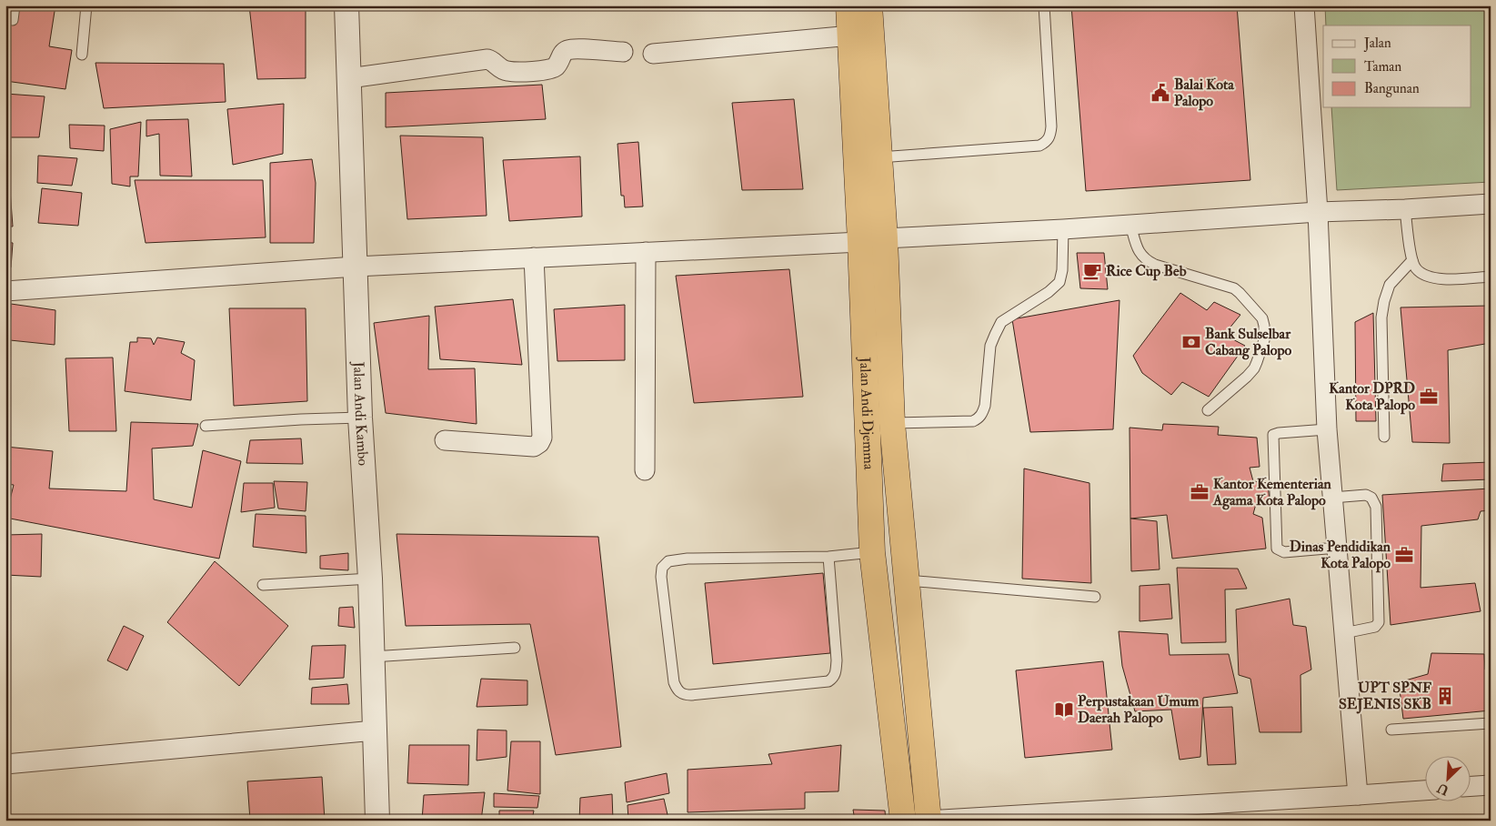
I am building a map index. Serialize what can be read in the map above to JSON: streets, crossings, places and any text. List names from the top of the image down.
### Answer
{
  "streets": {
    "highway": ["Jalan Andi Djemma"],
    "street": ["Jalan Andi Kambo"]
  },
  "places": {
    "public building": ["Balai Kota Palopo"],
    "cafe": ["Rice Cup Beb"],
    "bank": ["Bank Sulselbar Cabang Palopo"],
    "office": ["Kantor DPRD Kota Palopo", "Kantor Kementerian Agama Kota Palopo", "Dinas Pendidikan Kota Palopo"],
    "building": ["UPT SPNF SEJENIS SKB"],
    "library": ["Perpustakaan Umum Daerah Palopo"]
  },
  "legend": ["Jalan", "Taman", "Bangunan"],
  "north": "bottom left"
}
